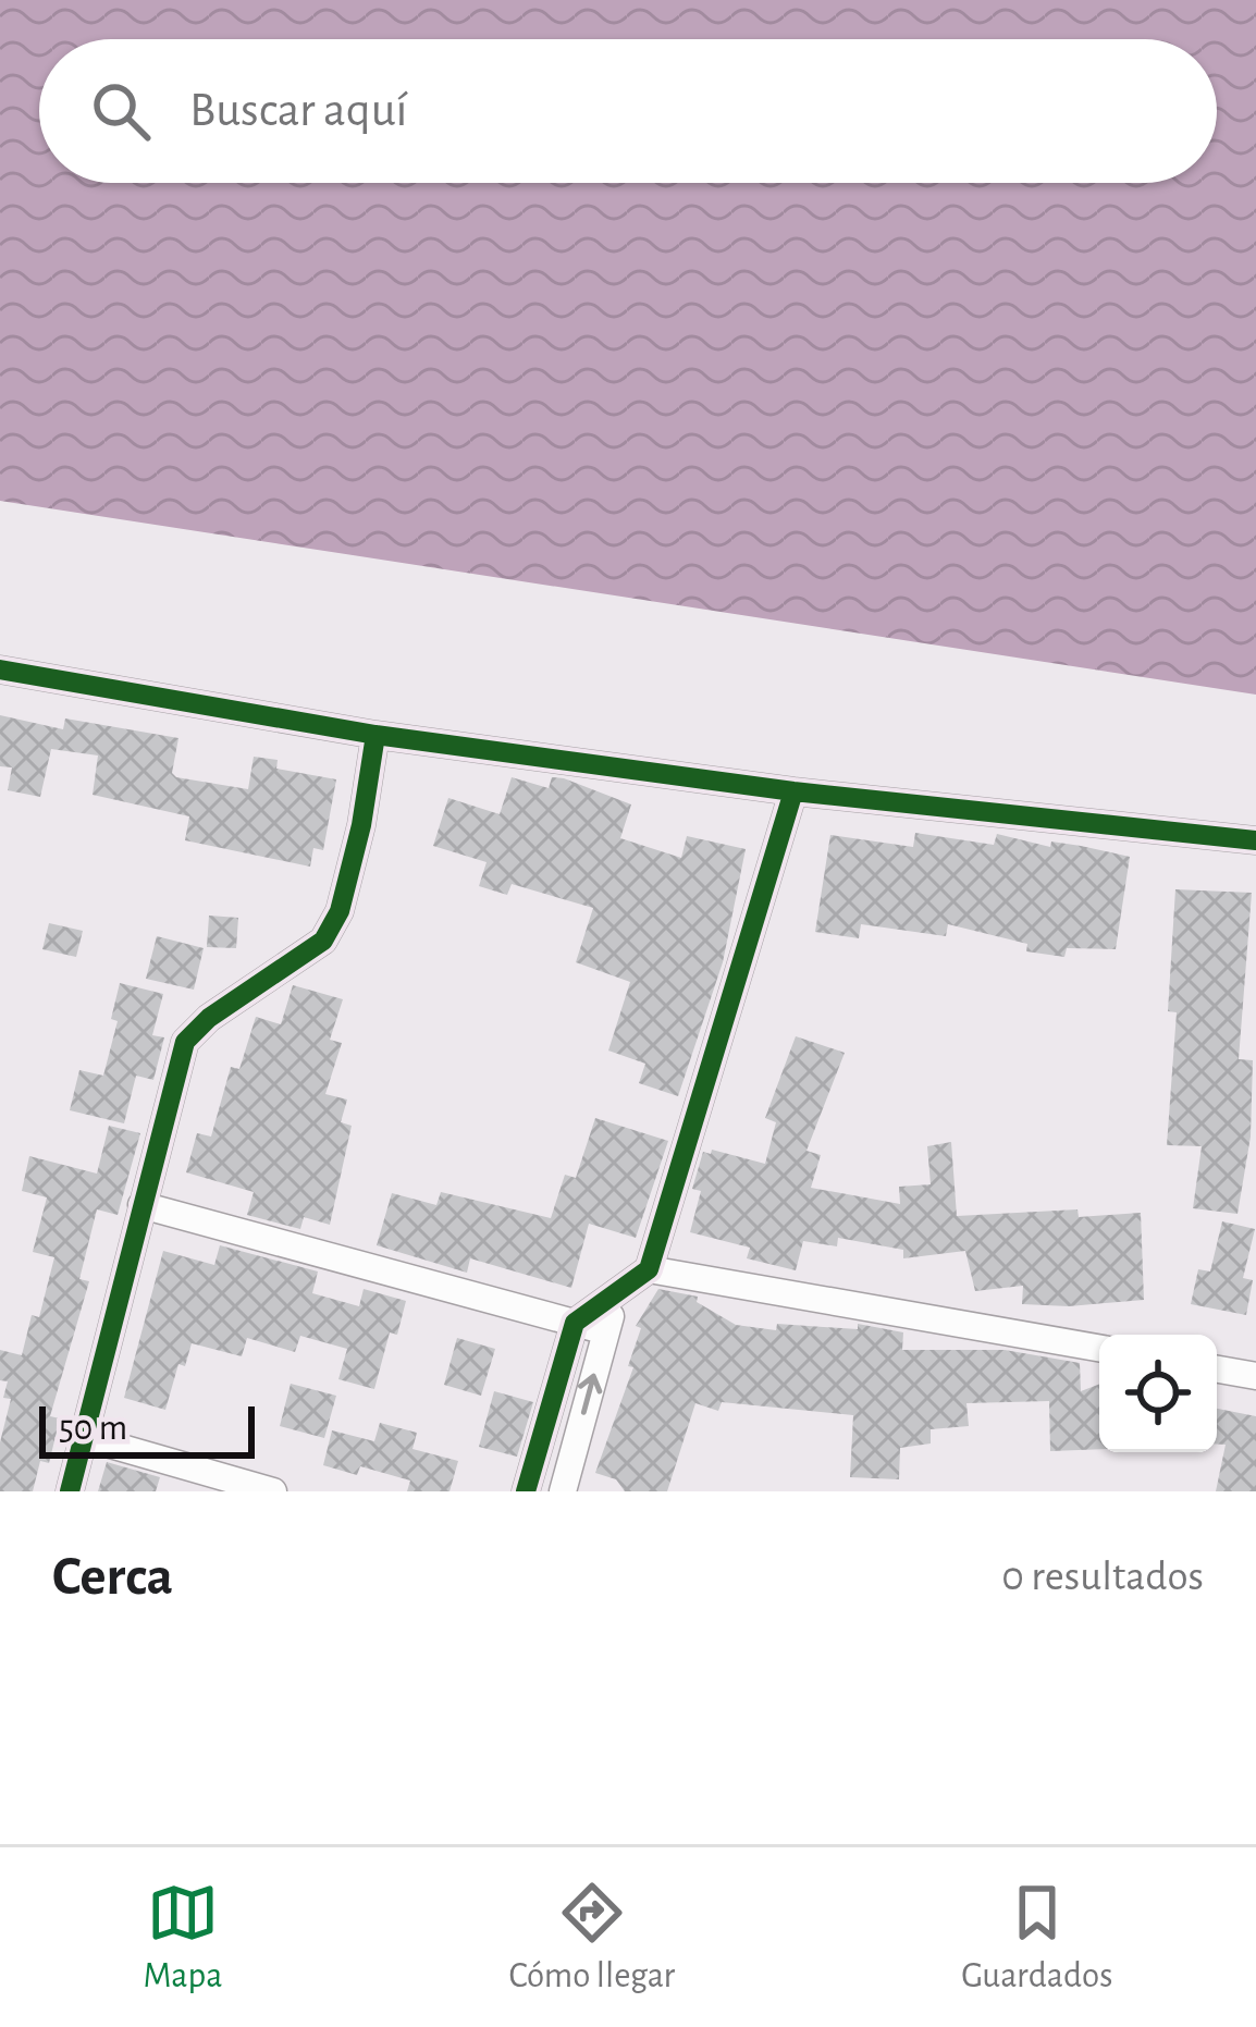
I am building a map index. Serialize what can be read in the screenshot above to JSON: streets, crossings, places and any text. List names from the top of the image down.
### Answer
{
  "scale_bar": "50 m",
  "page": {
    "search": "Buscar aquí",
    "scale": "50 m",
    "heading": ["Cerca", "0 resultados"],
    "nav": ["Mapa", "Cómo llegar", "Guardados"]
  }
}
